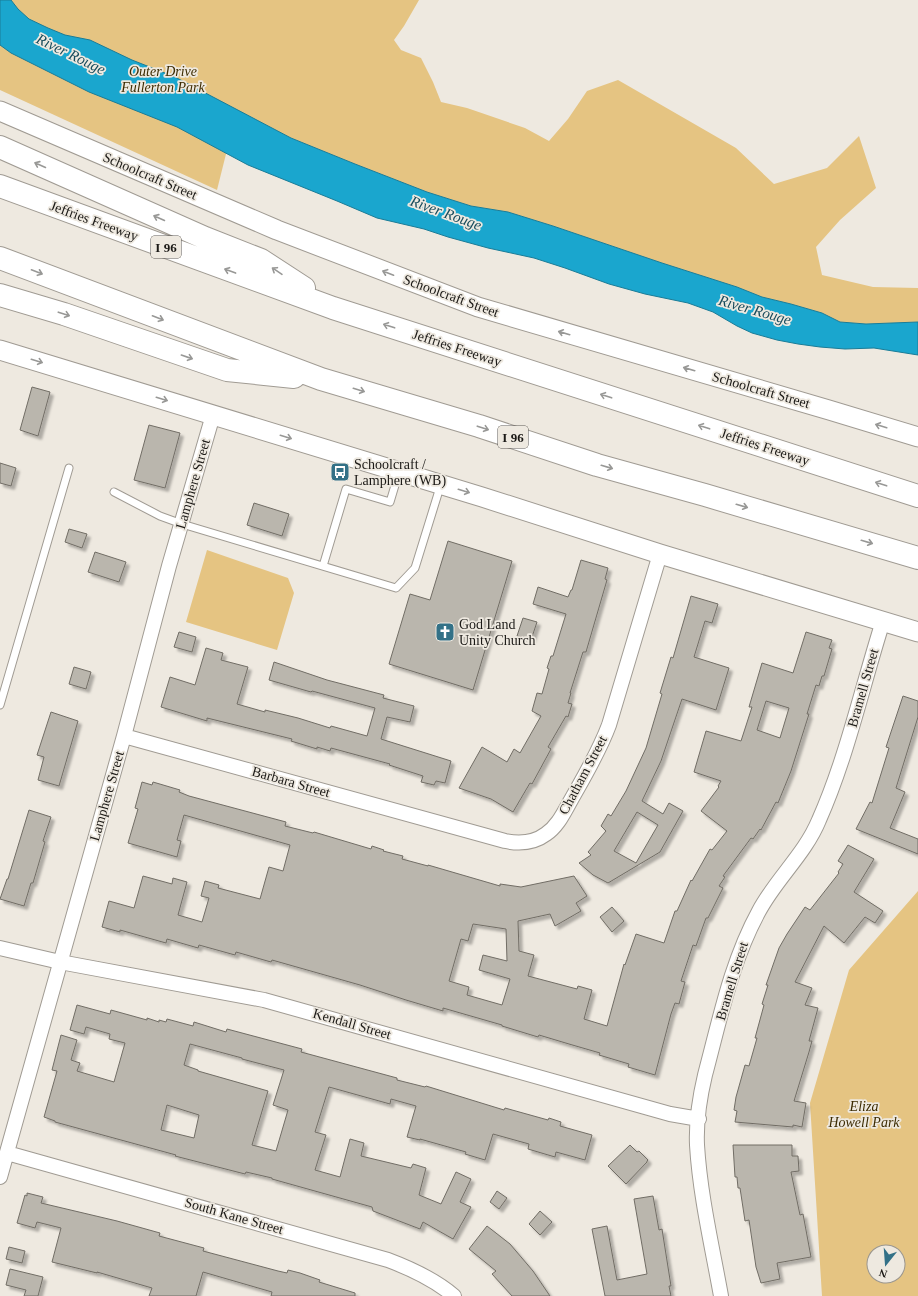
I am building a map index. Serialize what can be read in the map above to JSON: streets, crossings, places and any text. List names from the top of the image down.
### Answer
{
  "streets": {
    "highway": ["Jeffries Freeway", "I 96"],
    "main road": ["Schoolcraft Street"],
    "street": [
      "Lamphere Street",
      "Bramell Street",
      "Chatham Street",
      "Barbara Street",
      "Kendall Street",
      "South Kane Street"
    ]
  },
  "crossings": [
    ["Lamphere Street", "Barbara Street"],
    ["Lamphere Street", "Kendall Street"],
    ["Lamphere Street", "South Kane Street"],
    ["Bramell Street", "Kendall Street"],
    ["Chatham Street", "Barbara Street"]
  ],
  "one_way": ["Schoolcraft Street"],
  "water": ["River Rouge"],
  "parks": ["Outer Drive Fullerton Park", "Eliza Howell Park"],
  "places": {
    "bus stop": ["Schoolcraft / Lamphere (WB)"],
    "church": ["God Land Unity Church"]
  },
  "north": "bottom"
}
